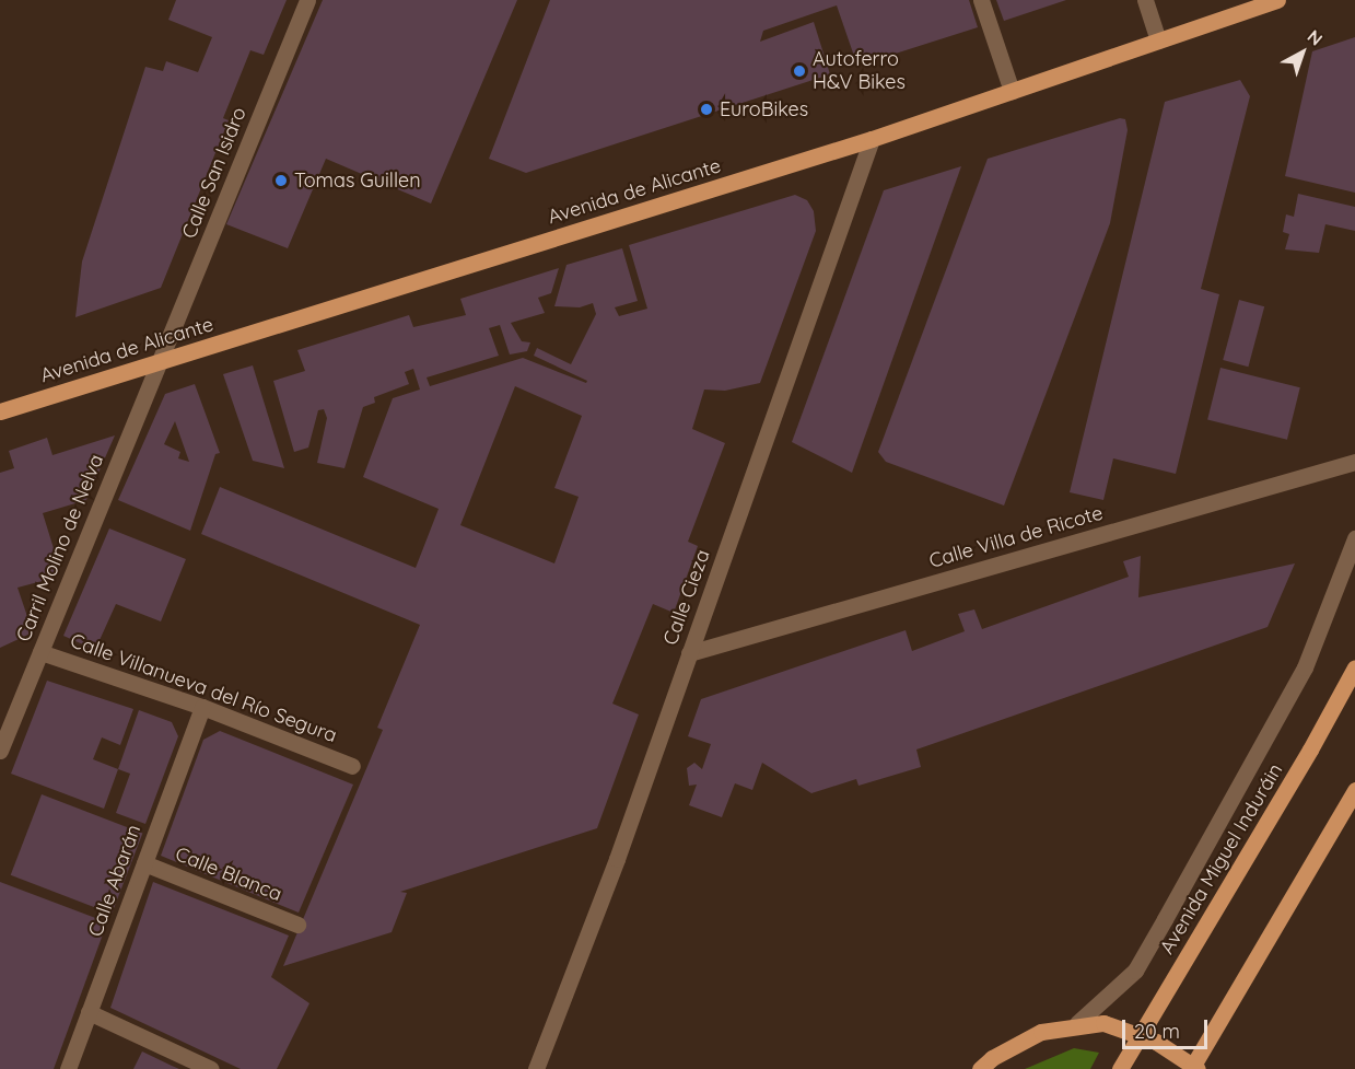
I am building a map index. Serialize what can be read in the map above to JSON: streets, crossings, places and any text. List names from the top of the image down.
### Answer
{
  "streets": {
    "main road": ["Avenida de Alicante", "Avenida Miguel Induráin"],
    "street": [
      "Calle San Isidro",
      "Calle Villa de Ricote",
      "Carril Molino de Nelva",
      "Calle Cieza",
      "Calle Villanueva del Río Segura",
      "Calle Blanca",
      "Calle Abarán"
    ]
  },
  "crossings": [
    ["Calle San Isidro", "Avenida de Alicante"],
    ["Calle San Isidro", "Carril Molino de Nelva"],
    ["Avenida de Alicante", "Carril Molino de Nelva"],
    ["Avenida de Alicante", "Calle Cieza"],
    ["Calle Villa de Ricote", "Calle Cieza"],
    ["Carril Molino de Nelva", "Calle Villanueva del Río Segura"],
    ["Calle Villanueva del Río Segura", "Calle Abarán"],
    ["Calle Blanca", "Calle Abarán"]
  ],
  "places": ["Autoferro H&V Bikes", "EuroBikes", "Tomas Guillen"],
  "scale_bar": "20 m",
  "north": "top right"
}
